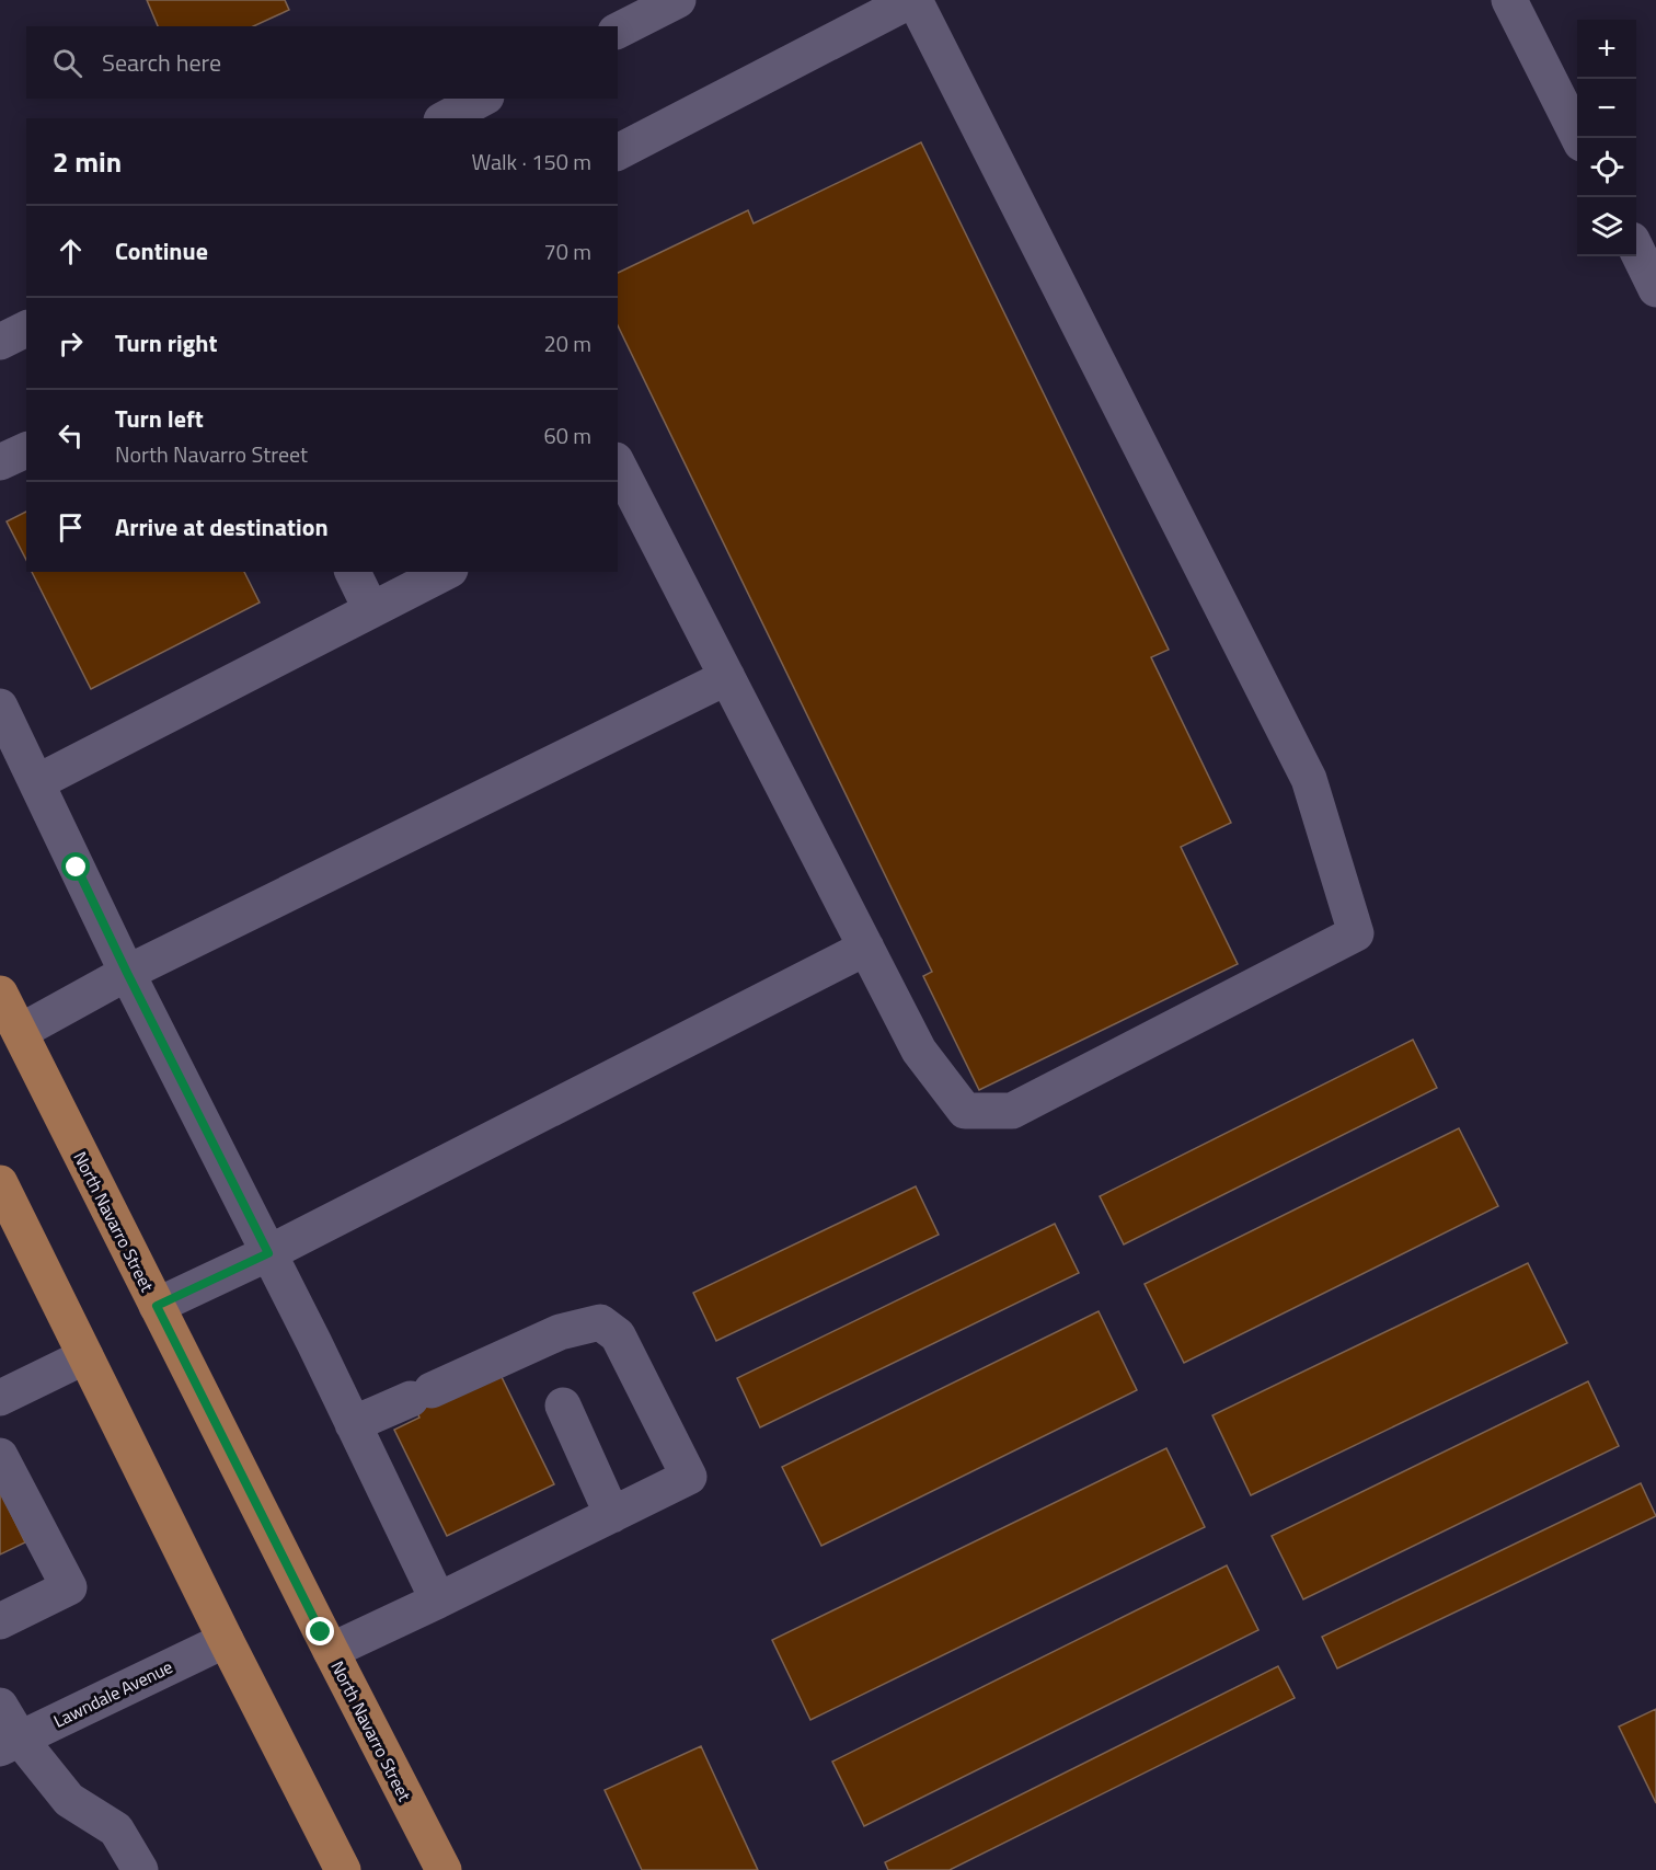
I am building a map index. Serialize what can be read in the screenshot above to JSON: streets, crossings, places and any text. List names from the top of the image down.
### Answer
{
  "streets": {
    "main road": ["North Navarro Street"],
    "street": ["Lawndale Avenue"]
  },
  "page": {
    "map_buttons": ["+", "−"],
    "search": "Search here",
    "heading": ["2 min", "Walk · 150 m"],
    "list": [
      ["Continue", "70 m"],
      ["Turn right", "20 m"],
      ["Turn left", "North Navarro Street", "60 m"],
      "Arrive at destination"
    ]
  }
}
